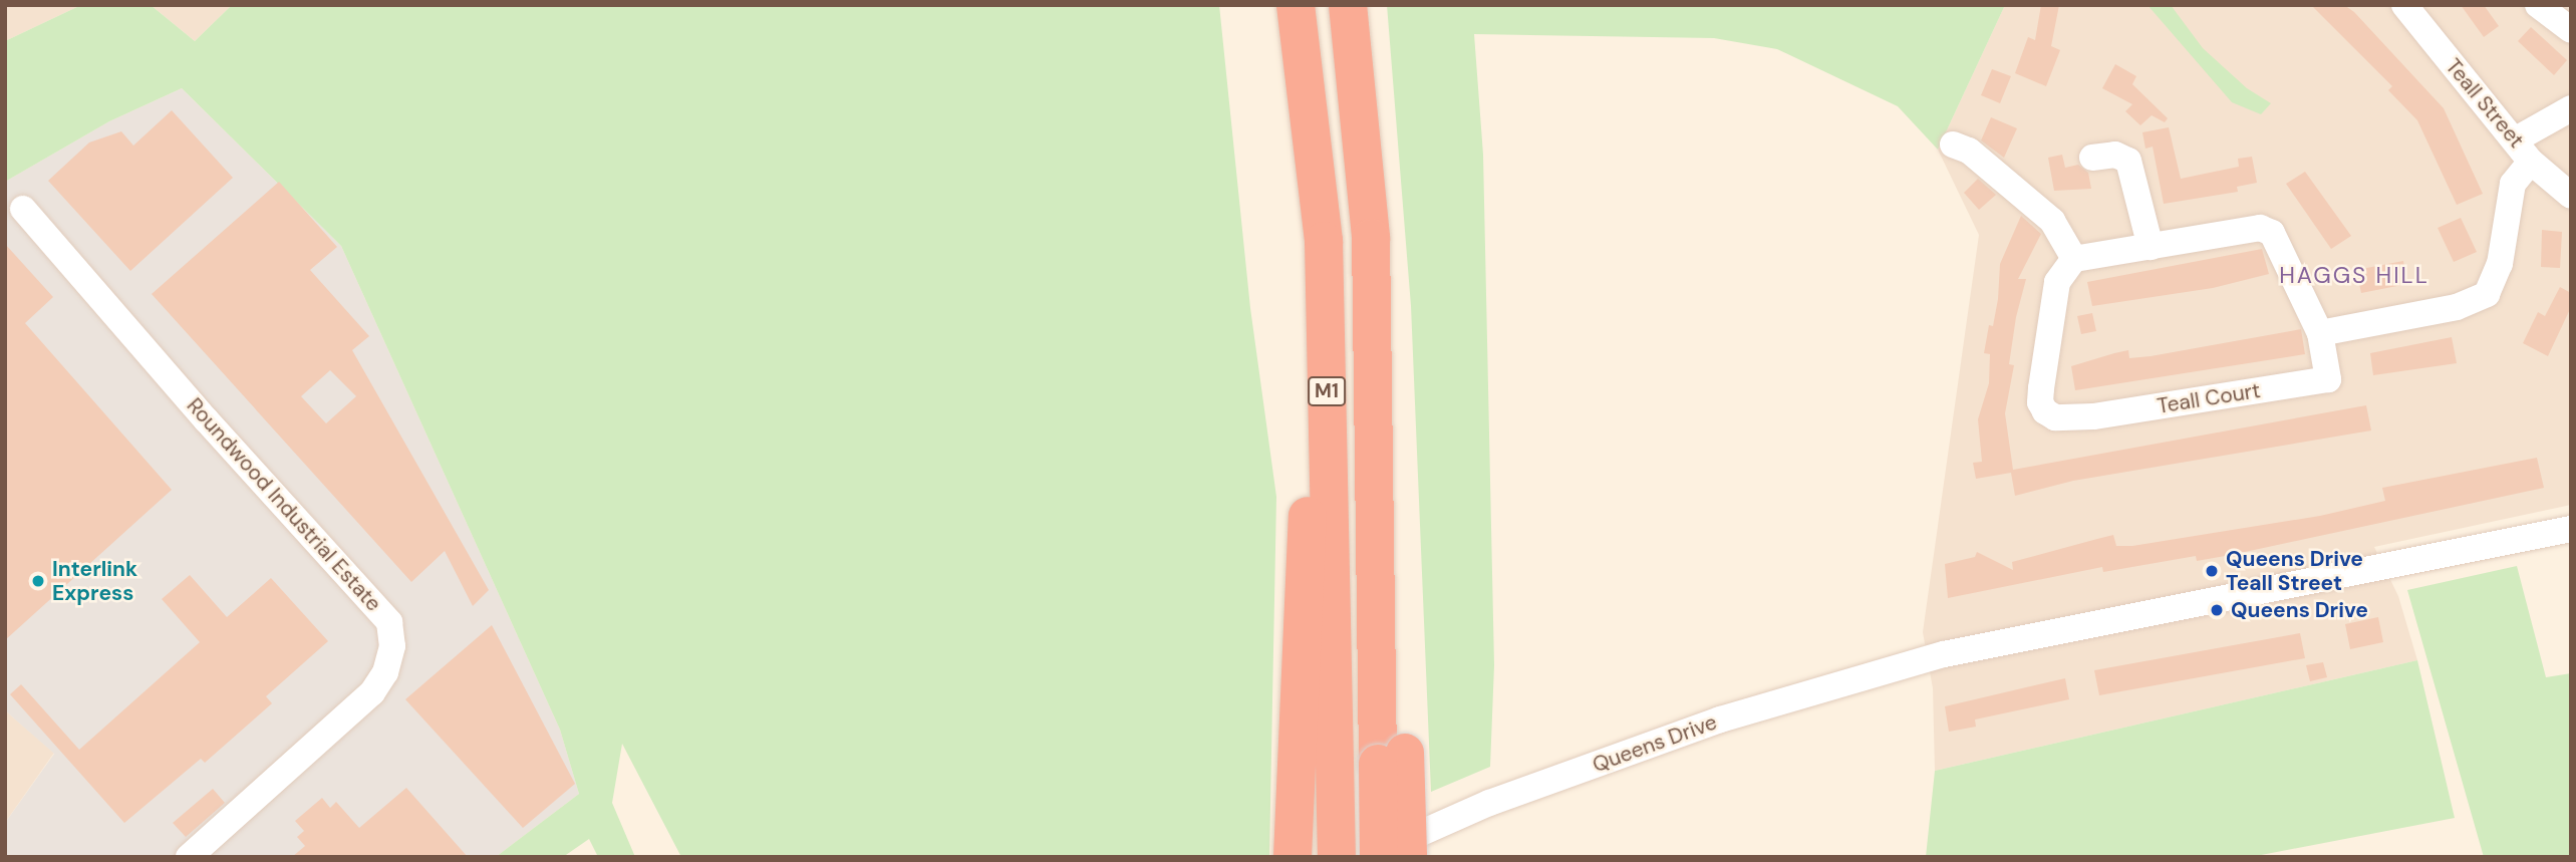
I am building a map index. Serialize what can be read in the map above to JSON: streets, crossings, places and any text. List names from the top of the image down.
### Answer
{
  "streets": {
    "highway": ["M1"],
    "street": [
      "Teall Street",
      "Teall Court",
      "Roundwood Industrial Estate",
      "Queens Drive"
    ]
  },
  "districts": ["HAGGS HILL"],
  "places": ["Queens Drive Teall Street", "Interlink Express", "Queens Drive"]
}
